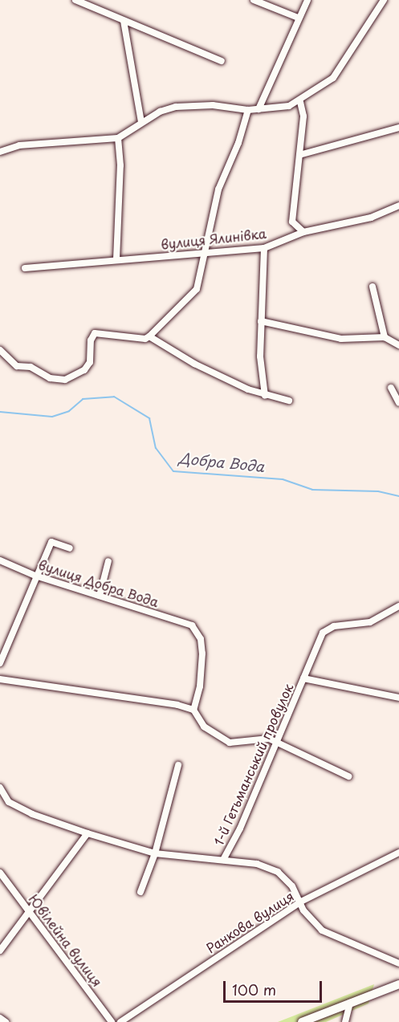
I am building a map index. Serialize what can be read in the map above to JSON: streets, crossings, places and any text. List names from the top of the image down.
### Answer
{
  "streets": {
    "street": [
      "вулиця Ялинівка",
      "вулиця Добра Вода",
      "1-й Гетьманський провулок",
      "Ранкова вулиця",
      "Ювілейна вулиця"
    ]
  },
  "water": ["Добра Вода"],
  "scale_bar": "100 m"
}
